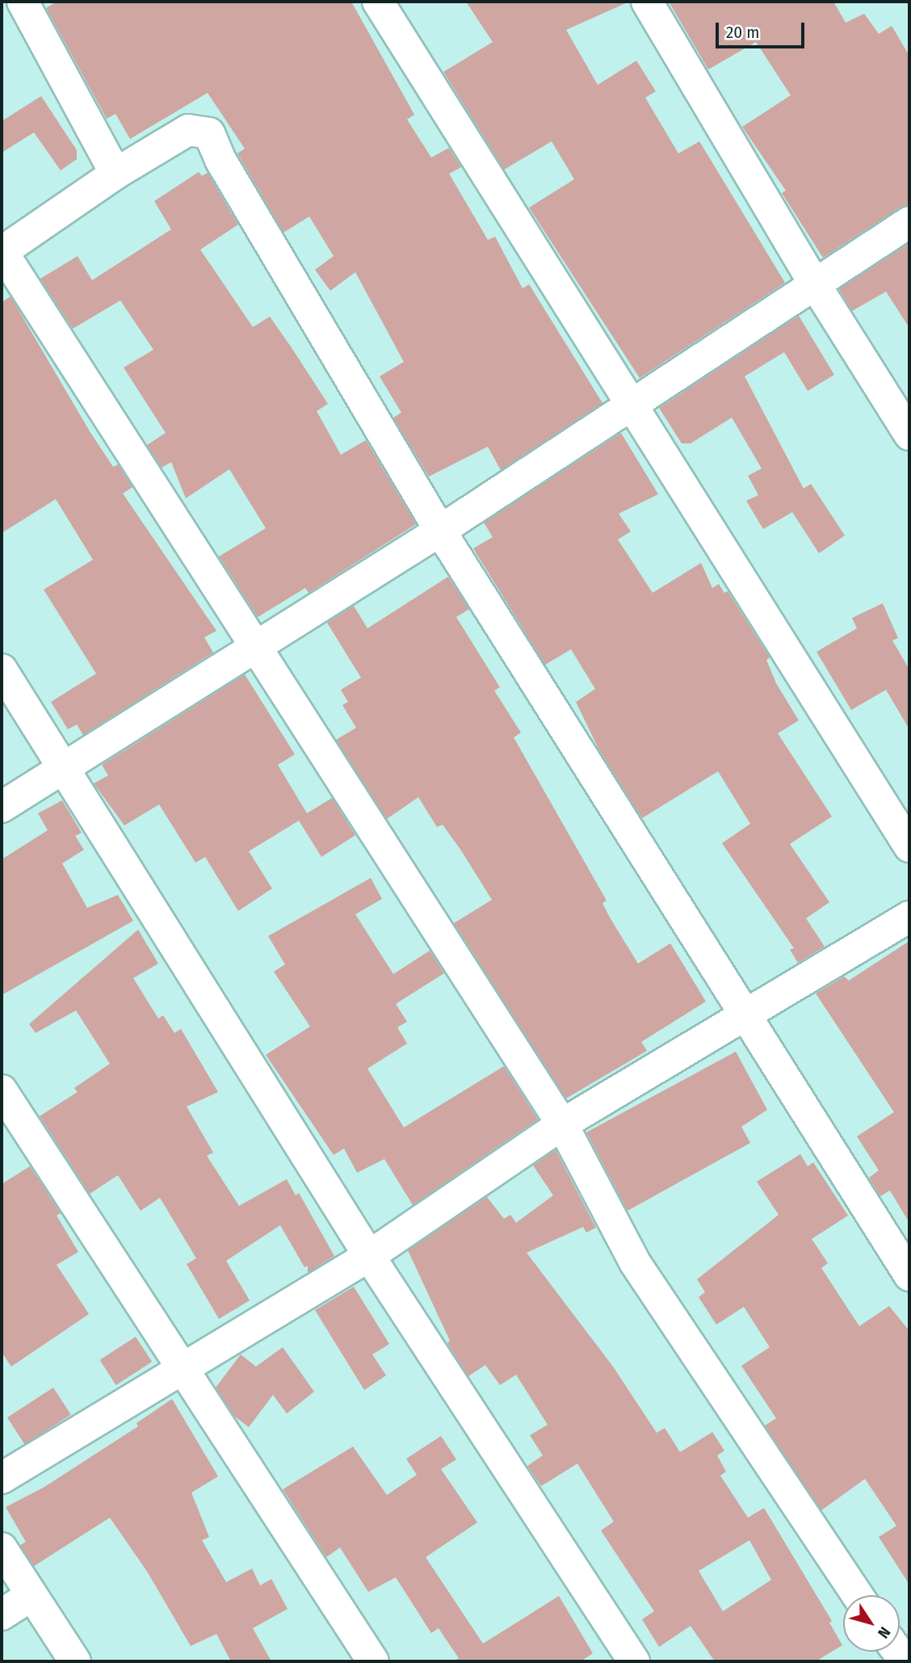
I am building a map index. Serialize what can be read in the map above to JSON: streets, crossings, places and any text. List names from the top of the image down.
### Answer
{
  "scale_bar": "20 m",
  "north": "bottom right"
}
